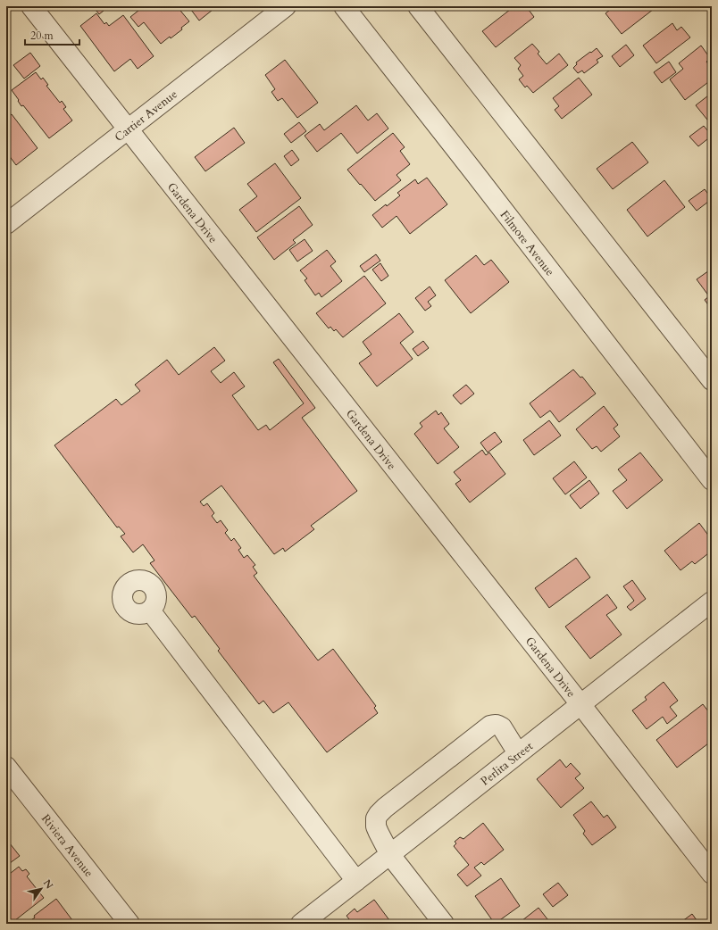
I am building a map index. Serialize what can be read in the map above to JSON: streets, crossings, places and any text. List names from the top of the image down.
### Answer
{
  "streets": {
    "street": [
      "Cartier Avenue",
      "Gardena Drive",
      "Filmore Avenue",
      "Perlita Street",
      "Riviera Avenue"
    ]
  },
  "crossings": [
    ["Cartier Avenue", "Gardena Drive"],
    ["Gardena Drive", "Perlita Street"]
  ],
  "scale_bar": "20 m",
  "north": "top right"
}
